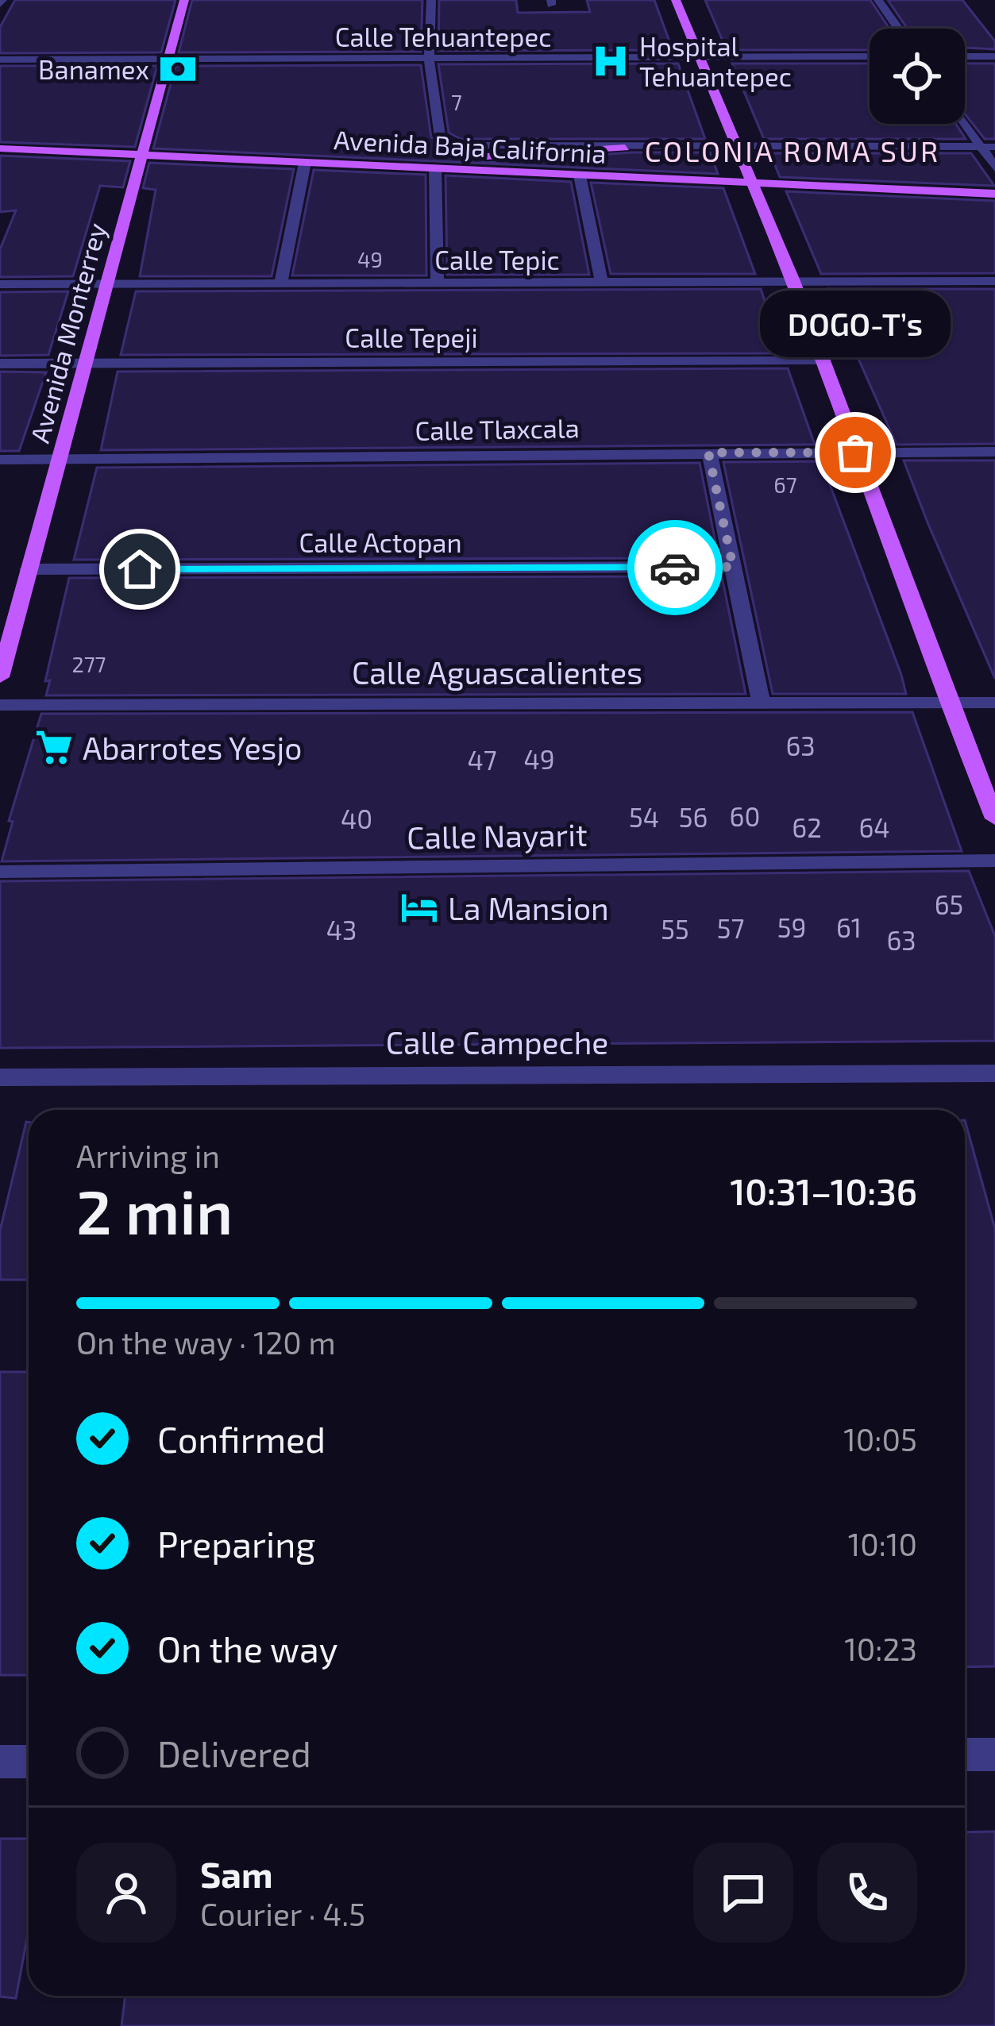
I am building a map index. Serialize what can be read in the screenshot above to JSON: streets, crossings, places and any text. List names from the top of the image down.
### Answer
{
  "streets": {
    "main road": ["Avenida Baja California", "Avenida Monterrey"],
    "street": [
      "Calle Tehuantepec",
      "Calle Tepic",
      "Calle Tepeji",
      "Calle Tlaxcala",
      "Calle Actopan",
      "Calle Aguascalientes",
      "Calle Nayarit",
      "Calle Campeche"
    ]
  },
  "crossings": [
    ["Calle Tehuantepec", "Avenida Monterrey"],
    ["Avenida Baja California", "Avenida Monterrey"],
    ["Calle Tepic", "Avenida Monterrey"],
    ["Avenida Monterrey", "Calle Tepeji"],
    ["Avenida Monterrey", "Calle Tlaxcala"],
    ["Avenida Monterrey", "Calle Actopan"]
  ],
  "districts": ["COLONIA ROMA SUR"],
  "places": {
    "hospital": ["Hospital Tehuantepec"],
    "bank": ["Banamex"],
    "other": ["DOGO-T’s"],
    "supermarket": ["Abarrotes Yesjo"],
    "hotel": ["La Mansion"]
  },
  "house_numbers": [
    "7",
    "49",
    "67",
    "277",
    "63",
    "49",
    "47",
    "60",
    "54",
    "56",
    "40",
    "62",
    "64",
    "65",
    "59",
    "61",
    "57",
    "55",
    "43",
    "63"
  ],
  "page": {
    "bubble": "DOGO-T’s",
    "heading": ["2 min", "Arriving in", "10:31–10:36"],
    "panel": ["Sam", "Courier · 4.5"],
    "bar": "On the way · 120 m",
    "list": [
      ["Confirmed", "10:05"],
      ["Preparing", "10:10"],
      ["On the way", "10:23"],
      "Delivered"
    ]
  }
}
